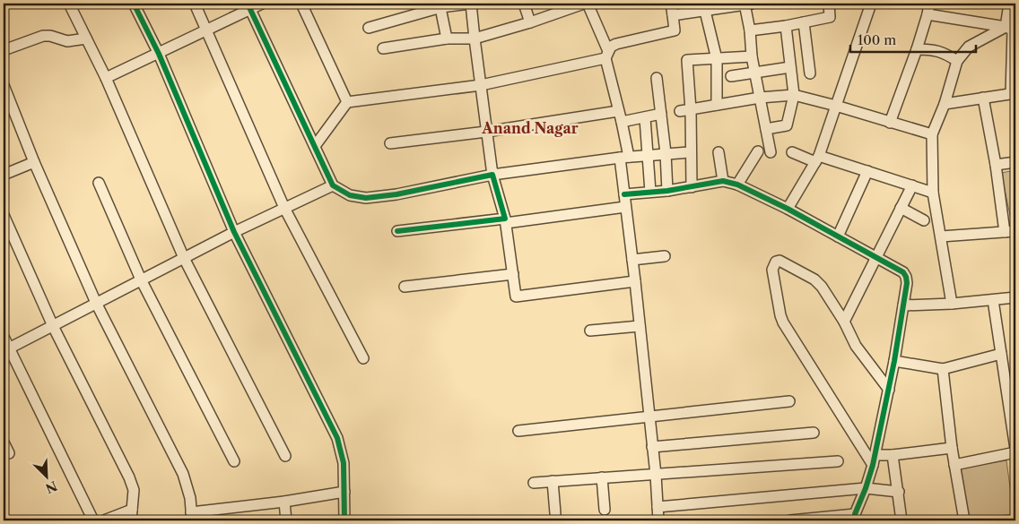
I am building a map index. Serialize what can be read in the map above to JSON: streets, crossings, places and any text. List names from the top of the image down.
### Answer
{
  "districts": ["Anand Nagar"],
  "scale_bar": "100 m",
  "north": "bottom right"
}
